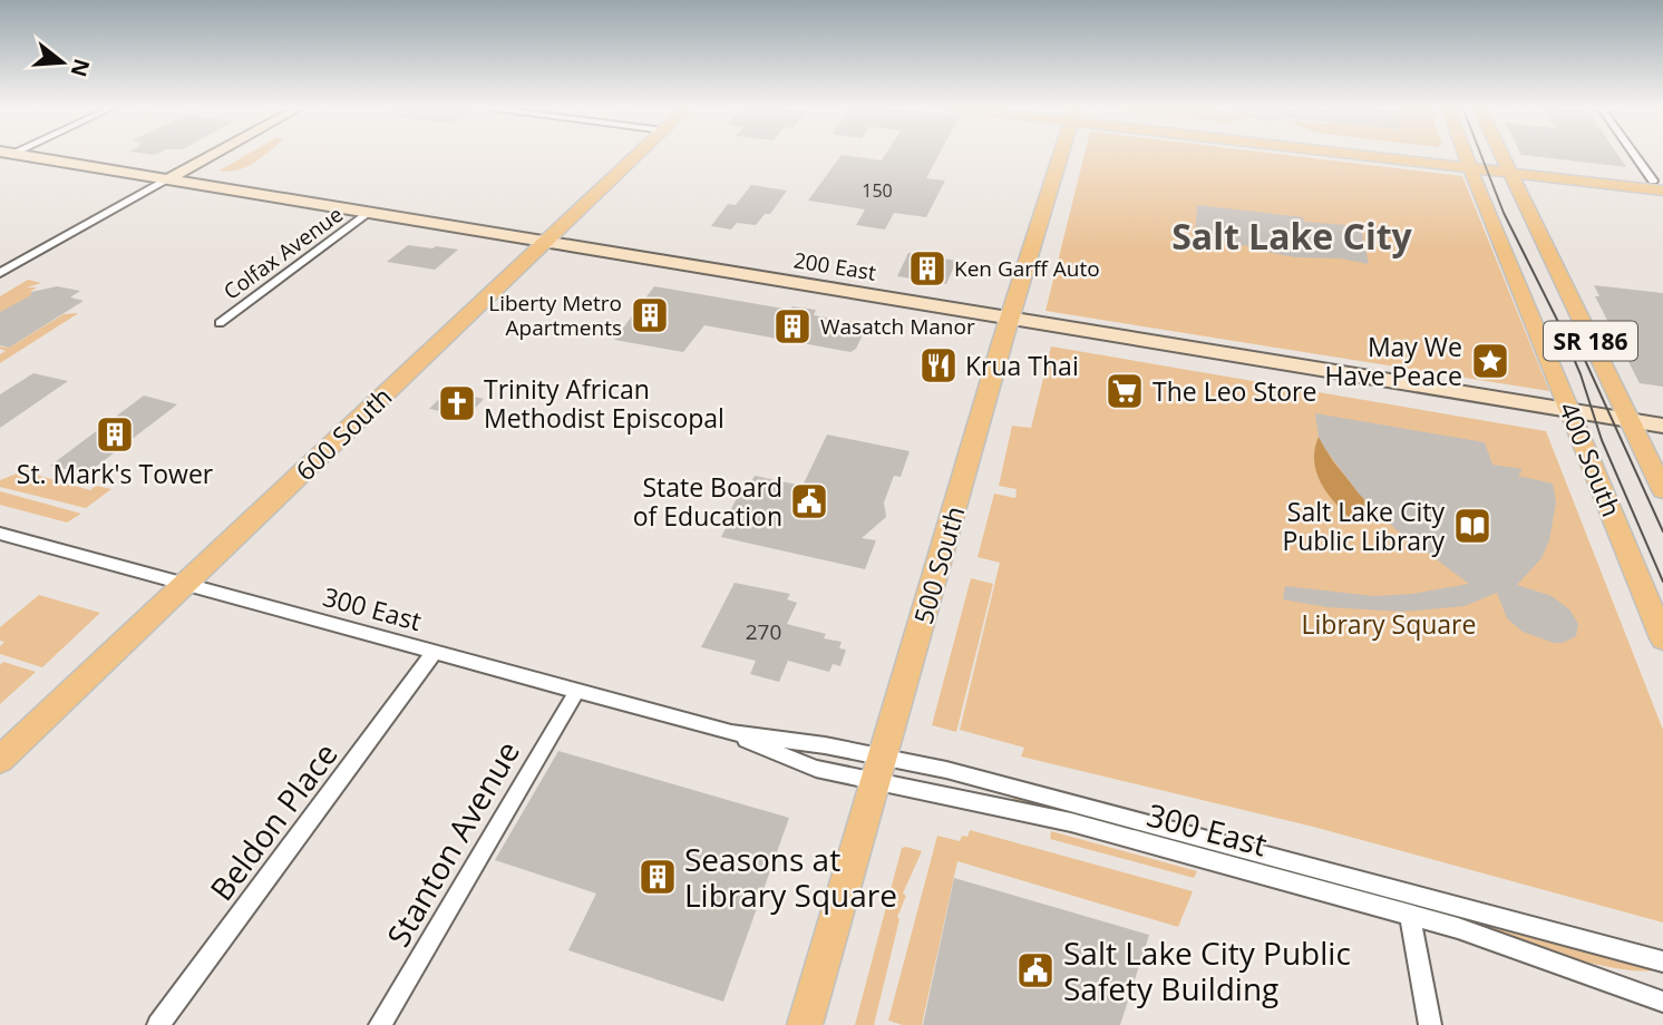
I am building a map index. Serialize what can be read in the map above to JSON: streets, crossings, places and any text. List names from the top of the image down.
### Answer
{
  "streets": {
    "main road": [
      "SR 186",
      "600 South",
      "400 South",
      "500 South"
    ],
    "street": [
      "Colfax Avenue",
      "200 East",
      "300 East",
      "Beldon Place",
      "Stanton Avenue"
    ]
  },
  "crossings": [
    ["Colfax Avenue", "200 East"],
    ["200 East", "600 South"],
    ["200 East", "400 South"],
    ["200 East", "500 South"],
    ["600 South", "300 East"],
    ["500 South", "300 East"],
    ["300 East", "Beldon Place"],
    ["300 East", "Stanton Avenue"]
  ],
  "districts": ["Salt Lake City"],
  "parks": ["Library Square"],
  "places": {
    "building": [
      "Ken Garff Auto",
      "Liberty Metro Apartments",
      "Wasatch Manor",
      "St. Mark's Tower",
      "Seasons at Library Square"
    ],
    "place": ["May We Have Peace"],
    "restaurant": ["Krua Thai"],
    "supermarket": ["The Leo Store"],
    "church": ["Trinity African Methodist Episcopal"],
    "public building": ["State Board of Education", "Salt Lake City Public Safety Building"],
    "library": ["Salt Lake City Public Library"]
  },
  "house_numbers": ["150", "270"],
  "north": "right"
}
